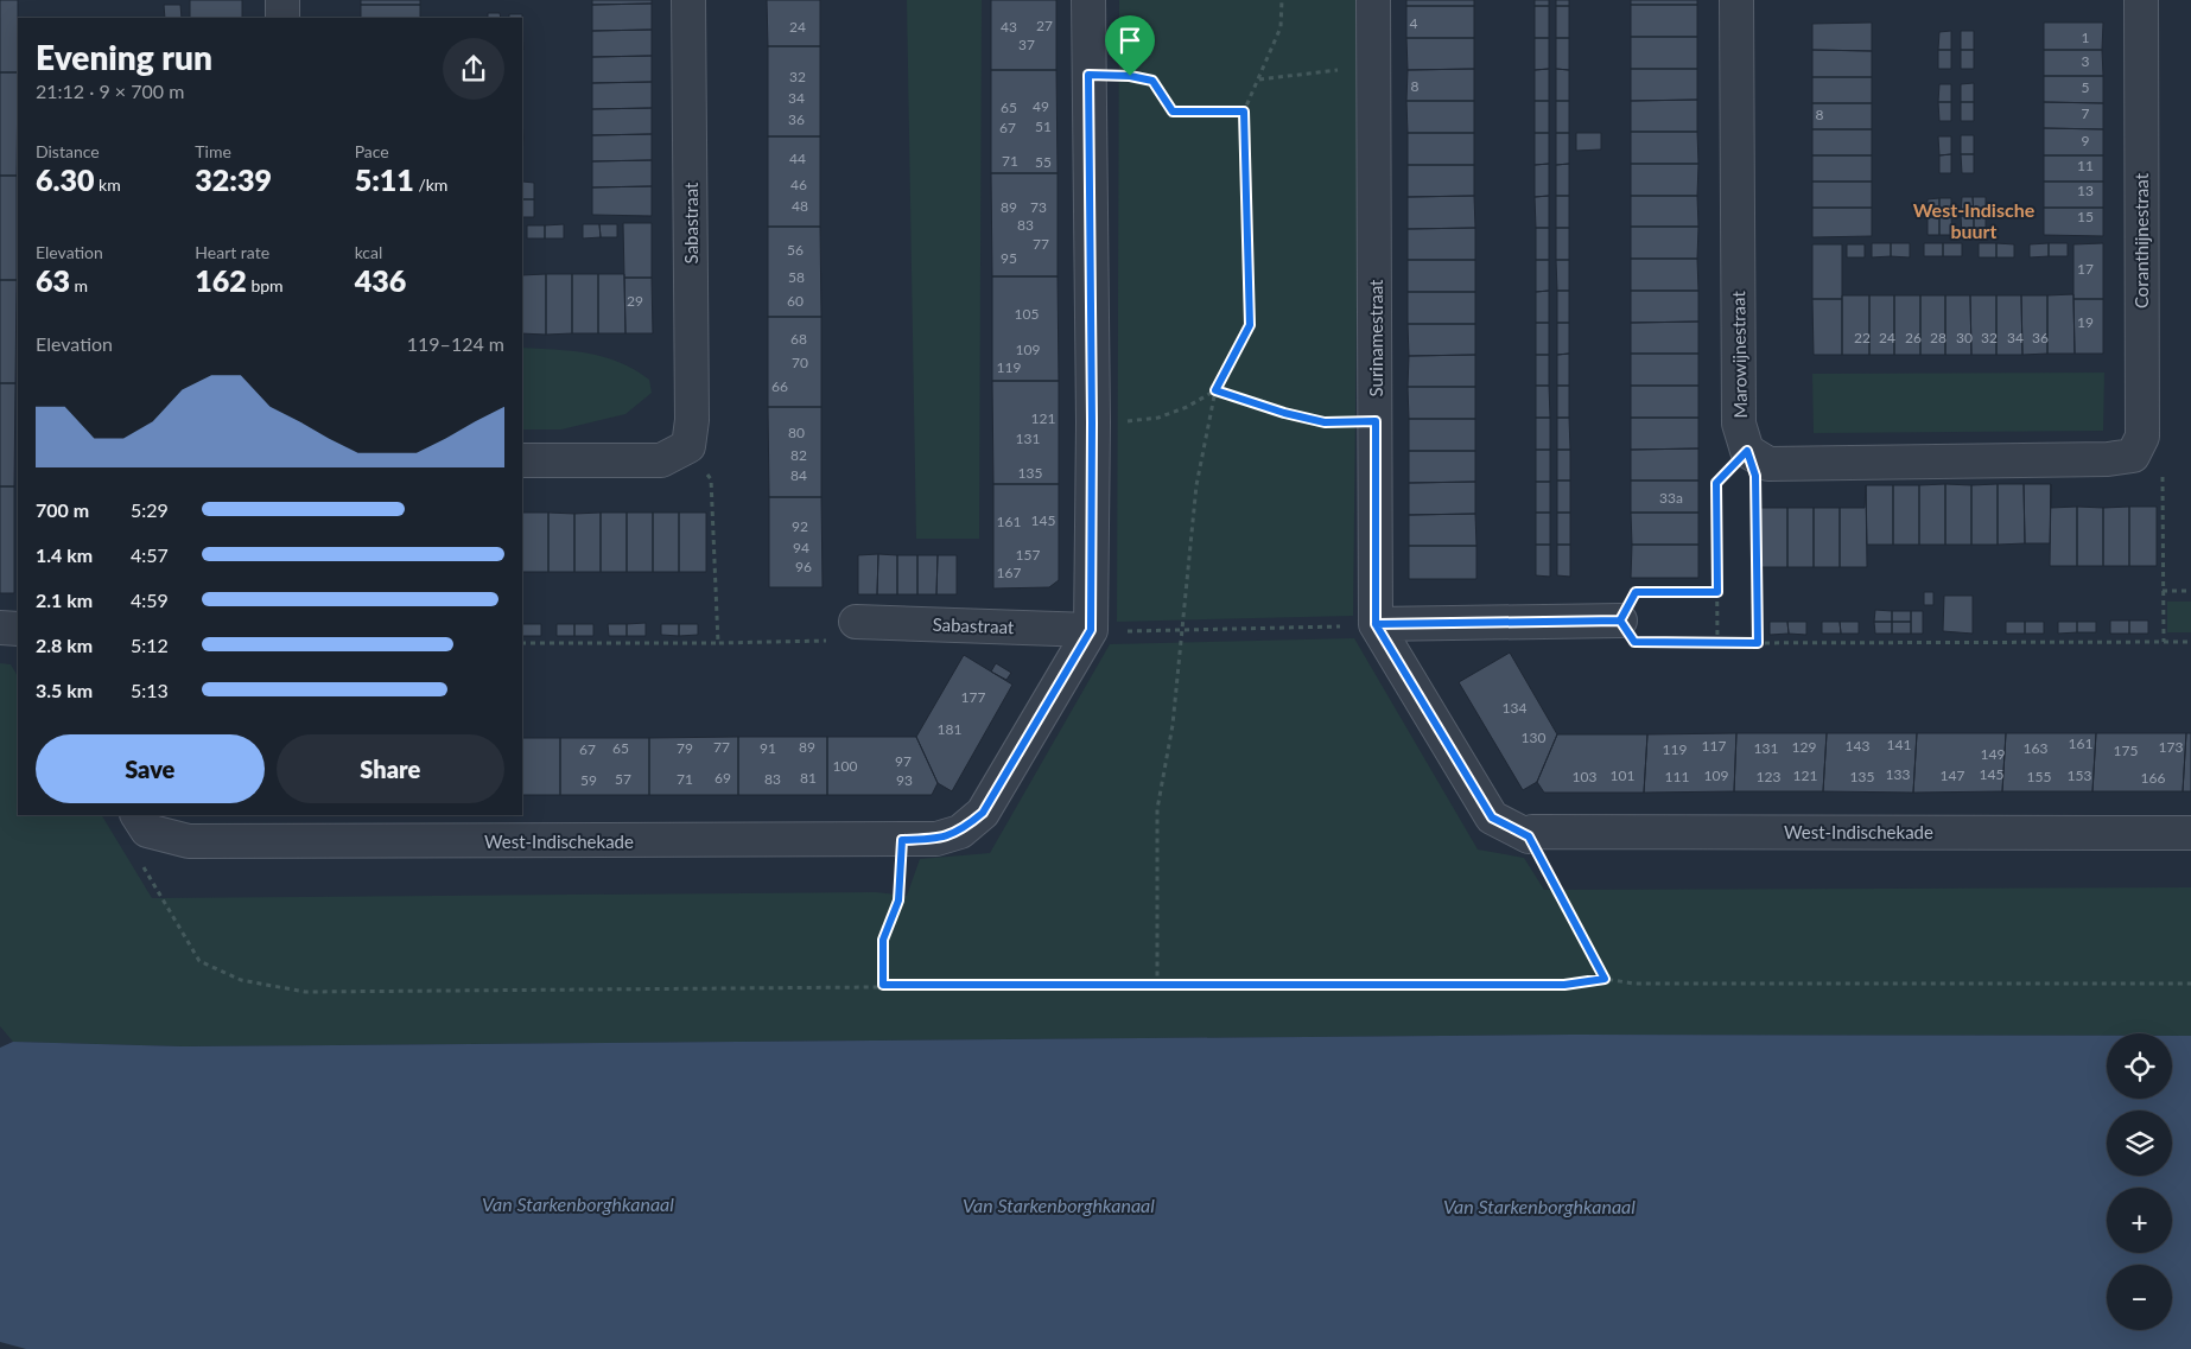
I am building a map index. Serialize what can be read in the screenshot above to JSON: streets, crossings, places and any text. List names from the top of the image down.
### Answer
{
  "streets": {
    "street": [
      "Sabastraat",
      "Coranthijnestraat",
      "Surinamestraat",
      "Marowijnestraat",
      "West-Indischekade"
    ]
  },
  "crossings": [
    ["Sabastraat", "West-Indischekade"]
  ],
  "districts": ["West-Indische buurt"],
  "water": ["Van Starkenborghkanaal"],
  "house_numbers": [
    "4",
    "27",
    "24",
    "43",
    "1",
    "37",
    "3",
    "32",
    "8",
    "5",
    "34",
    "49",
    "65",
    "7",
    "8",
    "36",
    "51",
    "67",
    "9",
    "44",
    "71",
    "55",
    "11",
    "46",
    "13",
    "48",
    "89",
    "73",
    "15",
    "83",
    "77",
    "56",
    "95",
    "17",
    "58",
    "29",
    "60",
    "105",
    "19",
    "22",
    "24",
    "26",
    "28",
    "30",
    "32",
    "34",
    "36",
    "68",
    "109",
    "70",
    "119",
    "66",
    "121",
    "80",
    "131",
    "82",
    "135",
    "84",
    "33a",
    "145",
    "161",
    "92",
    "94",
    "157",
    "96",
    "167",
    "177",
    "134",
    "181",
    "130",
    "161",
    "141",
    "117",
    "143",
    "77",
    "89",
    "129",
    "173",
    "65",
    "79",
    "91",
    "131",
    "163",
    "67",
    "119",
    "175",
    "149",
    "97",
    "100",
    "133",
    "145",
    "101",
    "109",
    "121",
    "147",
    "153",
    "103",
    "111",
    "123",
    "135",
    "155",
    "69",
    "81",
    "166",
    "57",
    "71",
    "83",
    "59",
    "93"
  ],
  "page": {
    "heading": ["Evening run", "21:12 · 9 × 700 m"],
    "stats": [
      ["Distance", "6.30 km"],
      ["Time", "32:39"],
      ["Pace", "5:11 /km"],
      ["Elevation", "63 m"],
      ["Heart rate", "162 bpm"],
      ["kcal", "436"]
    ],
    "chart": ["Elevation", "119–124 m"],
    "list": [
      {
        "name": "700 m",
        "note": "5:29"
      },
      {
        "name": "1.4 km",
        "note": "4:57"
      },
      {
        "name": "2.1 km",
        "note": "4:59"
      },
      {
        "name": "2.8 km",
        "note": "5:12"
      },
      {
        "name": "3.5 km",
        "note": "5:13"
      }
    ],
    "buttons": ["Save", "Share"],
    "map_buttons": ["+", "−"]
  }
}
